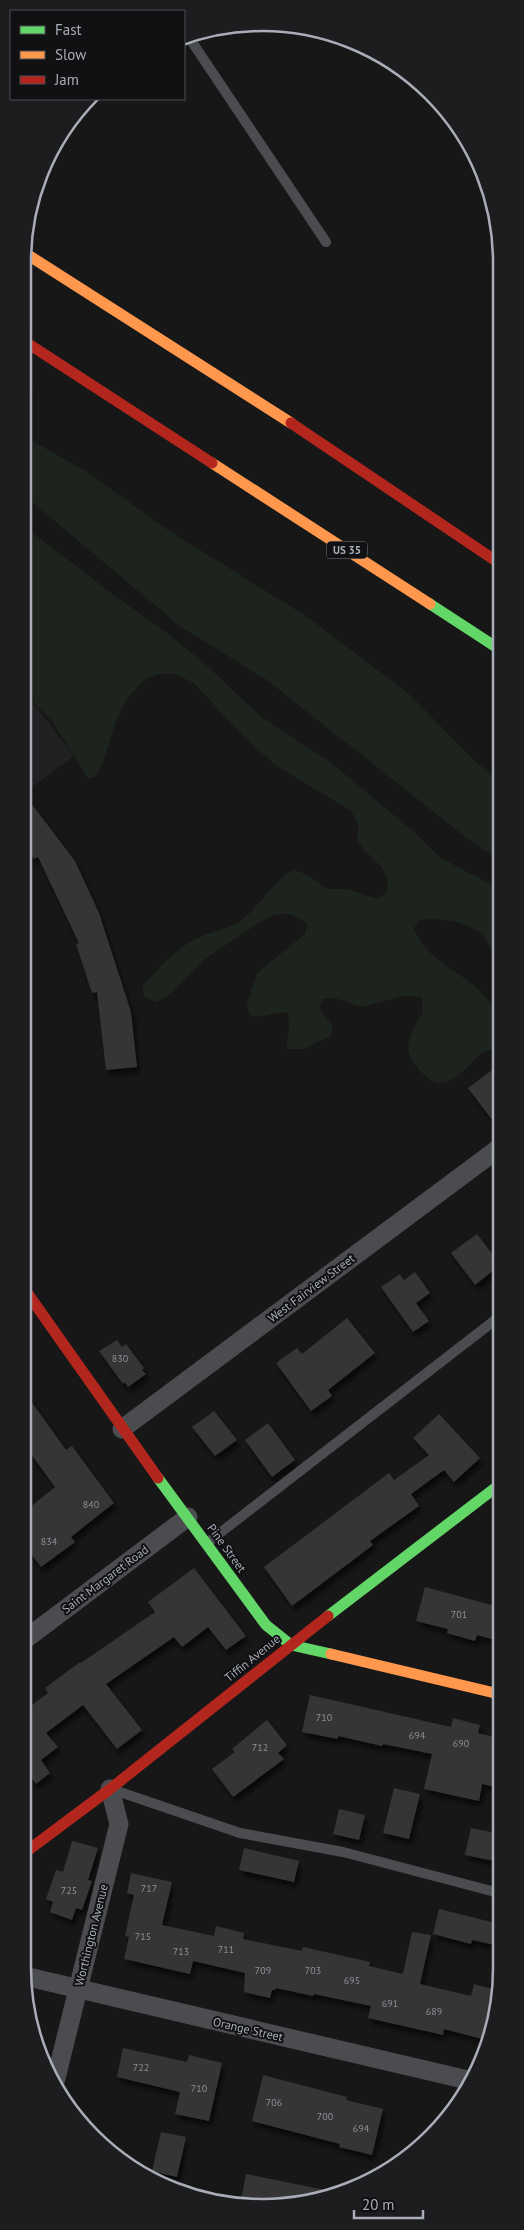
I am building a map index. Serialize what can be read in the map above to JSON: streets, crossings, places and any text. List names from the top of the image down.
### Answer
{
  "streets": {
    "main road": ["US 35", "Pine Street", "Tiffin Avenue"],
    "street": [
      "West Fairview Street",
      "Saint Margaret Road",
      "Worthington Avenue",
      "Orange Street"
    ]
  },
  "crossings": [
    ["West Fairview Street", "Pine Street"],
    ["Pine Street", "Saint Margaret Road"],
    ["Pine Street", "Tiffin Avenue"],
    ["Tiffin Avenue", "Worthington Avenue"],
    ["Worthington Avenue", "Orange Street"]
  ],
  "house_numbers": [
    "830",
    "840",
    "834",
    "701",
    "710",
    "694",
    "690",
    "712",
    "717",
    "725",
    "715",
    "711",
    "713",
    "709",
    "703",
    "695",
    "691",
    "689",
    "722",
    "710",
    "706",
    "700",
    "694"
  ],
  "legend": ["Fast", "Slow", "Jam"],
  "scale_bar": "20 m"
}
